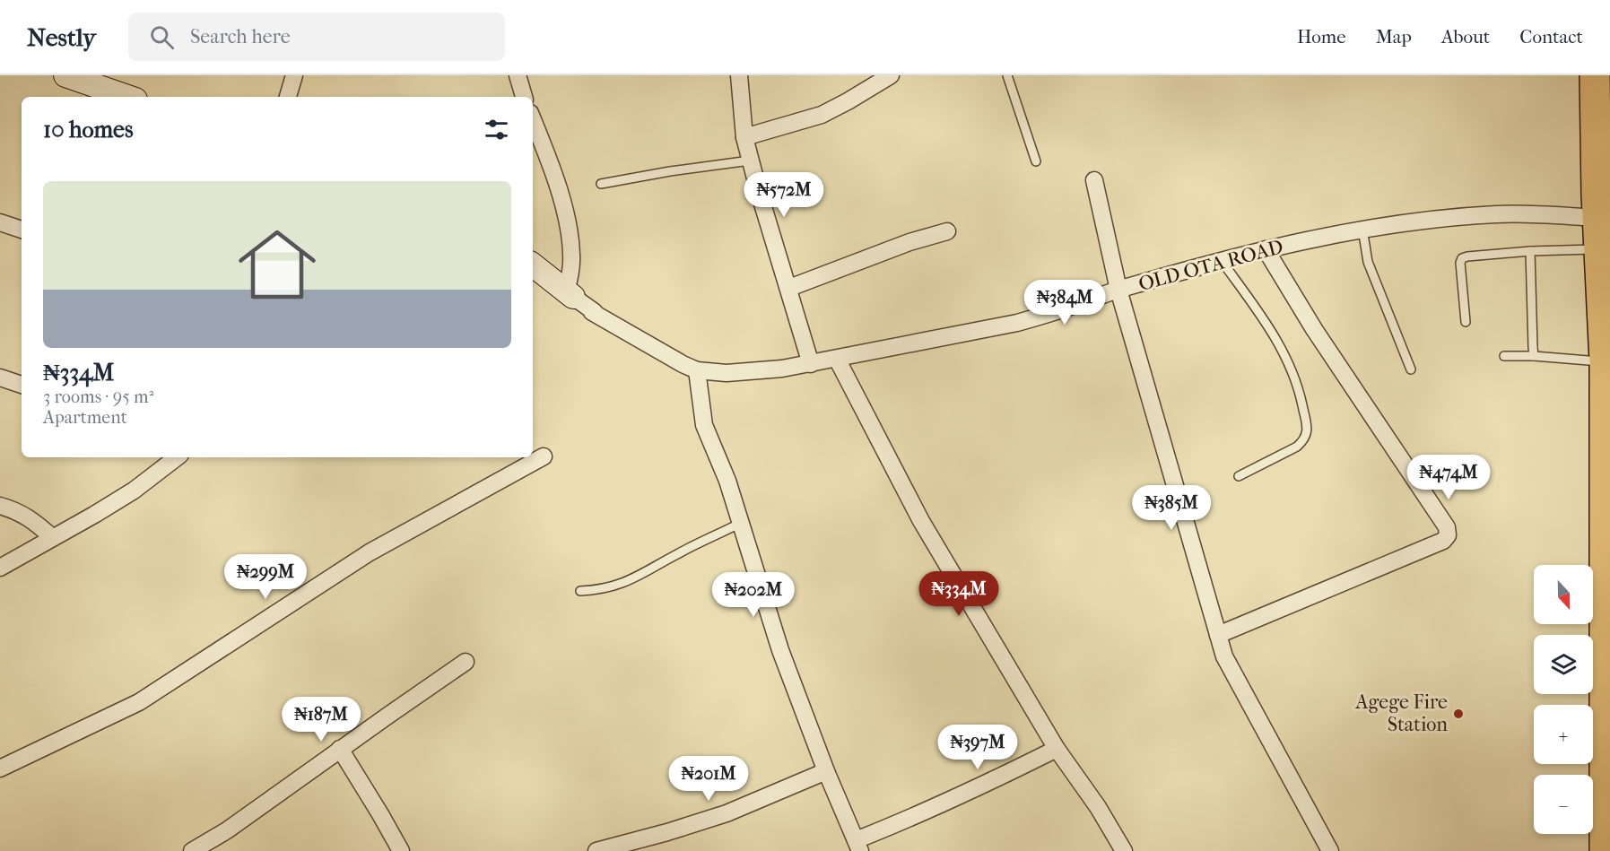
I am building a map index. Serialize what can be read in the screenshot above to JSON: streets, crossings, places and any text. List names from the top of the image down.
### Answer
{
  "streets": {
    "street": ["OLD OTA ROAD"]
  },
  "places": ["Agege Fire Station"],
  "north": "bottom",
  "page": {
    "header": "Nestly",
    "search": "Search here",
    "nav": [
      "Home",
      "Map",
      "About",
      "Contact"
    ],
    "heading": "10 homes",
    "list": [
      {
        "name": "₦334M",
        "note": "3 rooms · 95 m² · Apartment"
      }
    ],
    "price": [
      "₦572M",
      "₦384M",
      "₦474M",
      "₦385M",
      "₦299M",
      "₦334M",
      "₦202M",
      "₦187M",
      "₦397M",
      "₦201M"
    ],
    "map_buttons": ["+", "−"]
  }
}
